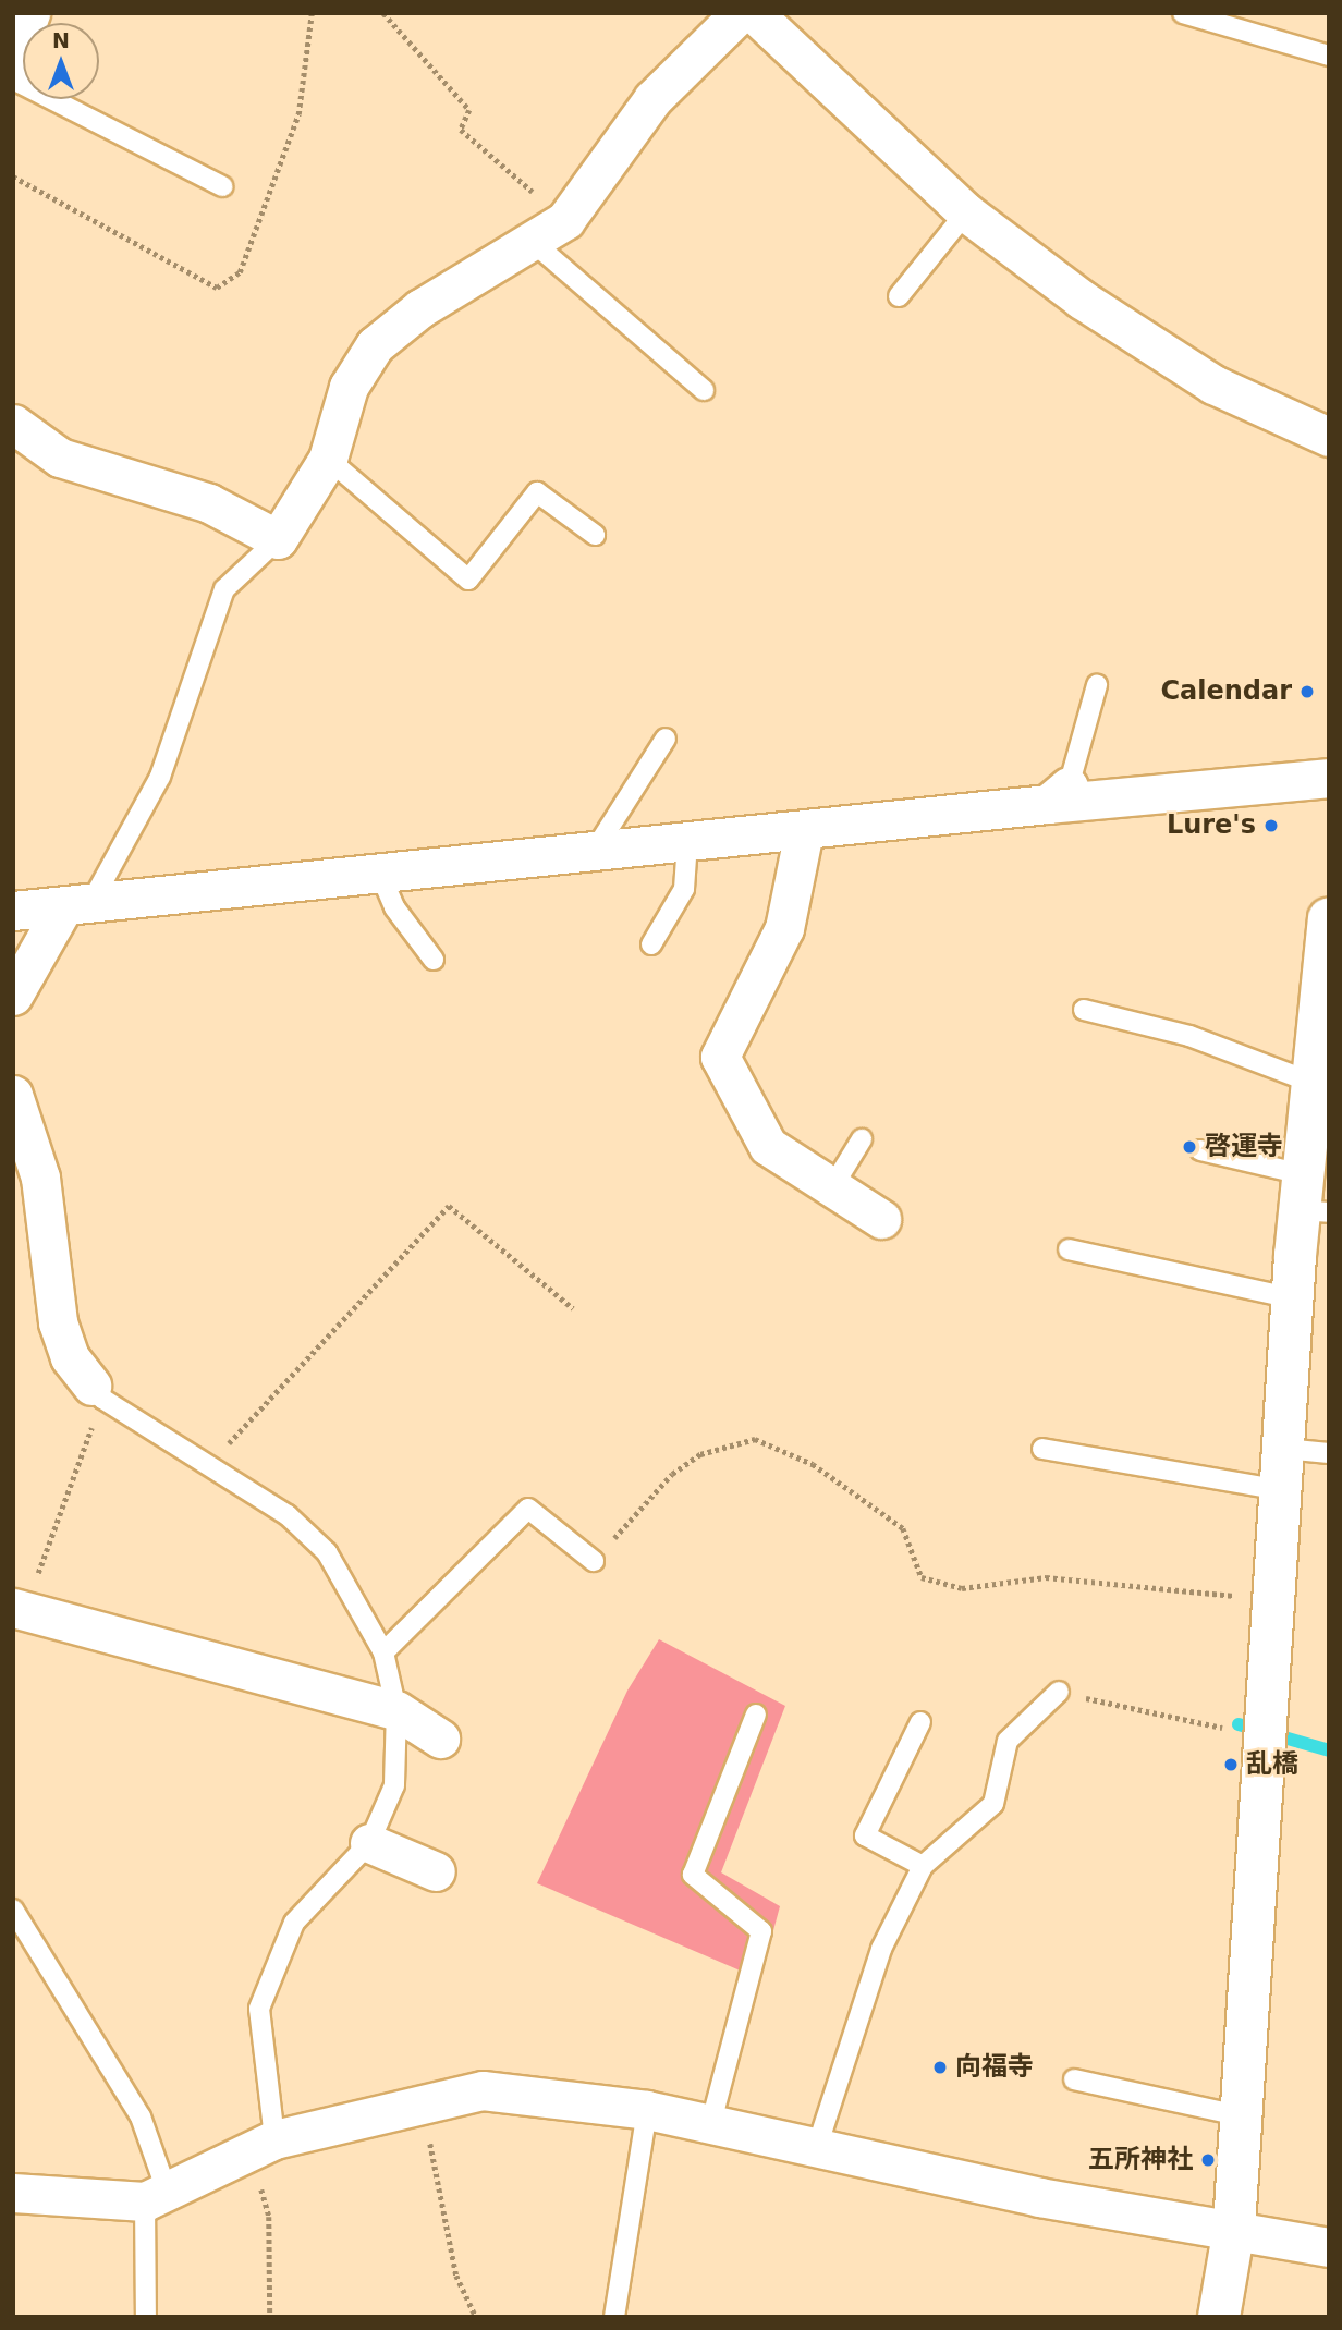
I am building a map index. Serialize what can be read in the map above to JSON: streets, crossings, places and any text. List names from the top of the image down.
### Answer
{
  "places": [
    "Calendar",
    "Lure's",
    "啓運寺",
    "乱橋",
    "向福寺",
    "五所神社"
  ],
  "north": "top"
}
